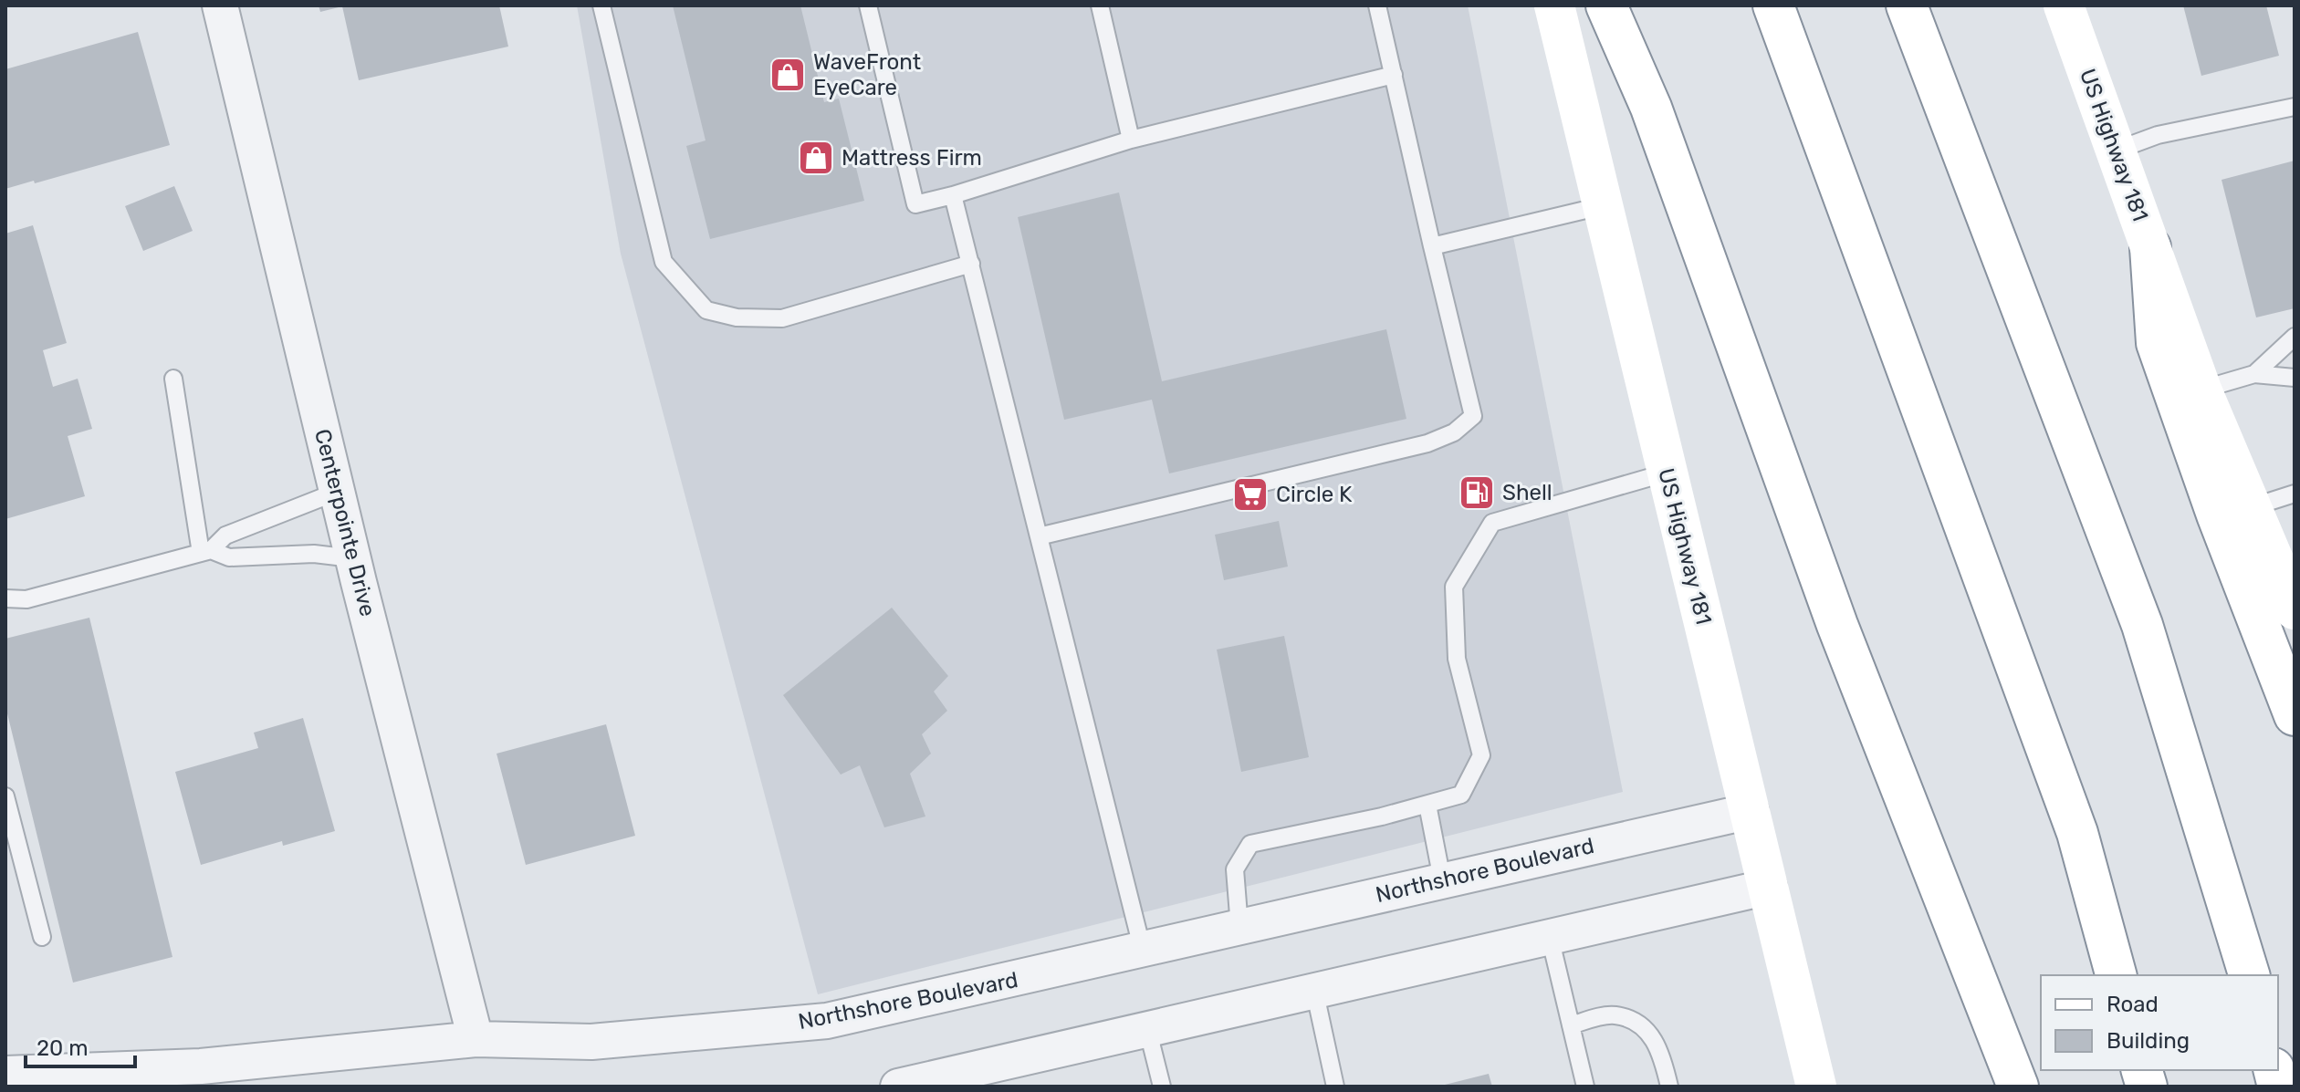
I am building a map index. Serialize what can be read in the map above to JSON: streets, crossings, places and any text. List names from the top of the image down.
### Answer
{
  "streets": {
    "main road": ["US Highway 181"],
    "street": ["Centerpointe Drive", "Northshore Boulevard"]
  },
  "crossings": [
    ["US Highway 181", "Northshore Boulevard"],
    ["Centerpointe Drive", "Northshore Boulevard"]
  ],
  "places": {
    "shop": ["WaveFront EyeCare", "Mattress Firm"],
    "fuel station": ["Shell"],
    "supermarket": ["Circle K"]
  },
  "legend": ["Road", "Building"],
  "scale_bar": "20 m"
}
